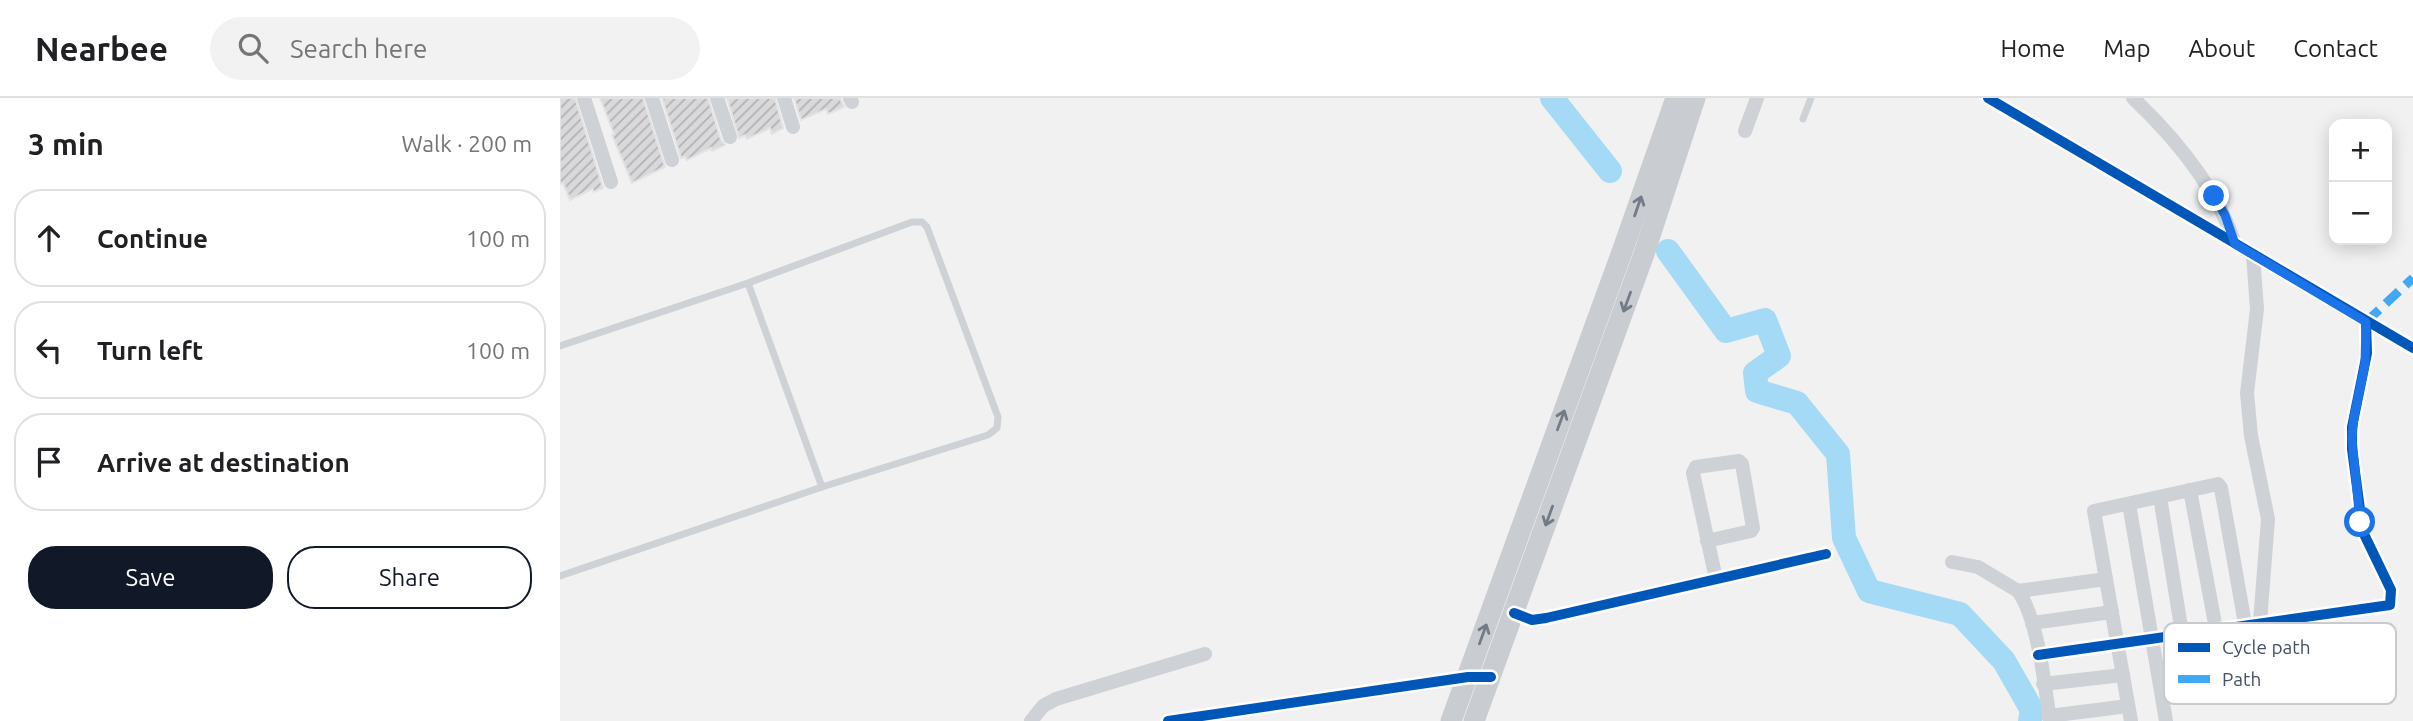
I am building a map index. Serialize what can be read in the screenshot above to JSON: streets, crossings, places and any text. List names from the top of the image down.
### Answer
{
  "legend": ["Cycle path", "Path"],
  "page": {
    "header": "Nearbee",
    "search": "Search here",
    "nav": [
      "Home",
      "Map",
      "About",
      "Contact"
    ],
    "heading": ["3 min", "Walk · 200 m"],
    "map_buttons": ["+", "−"],
    "list": [
      ["Continue", "100 m"],
      ["Turn left", "100 m"],
      "Arrive at destination"
    ],
    "buttons": ["Save", "Share"]
  }
}
